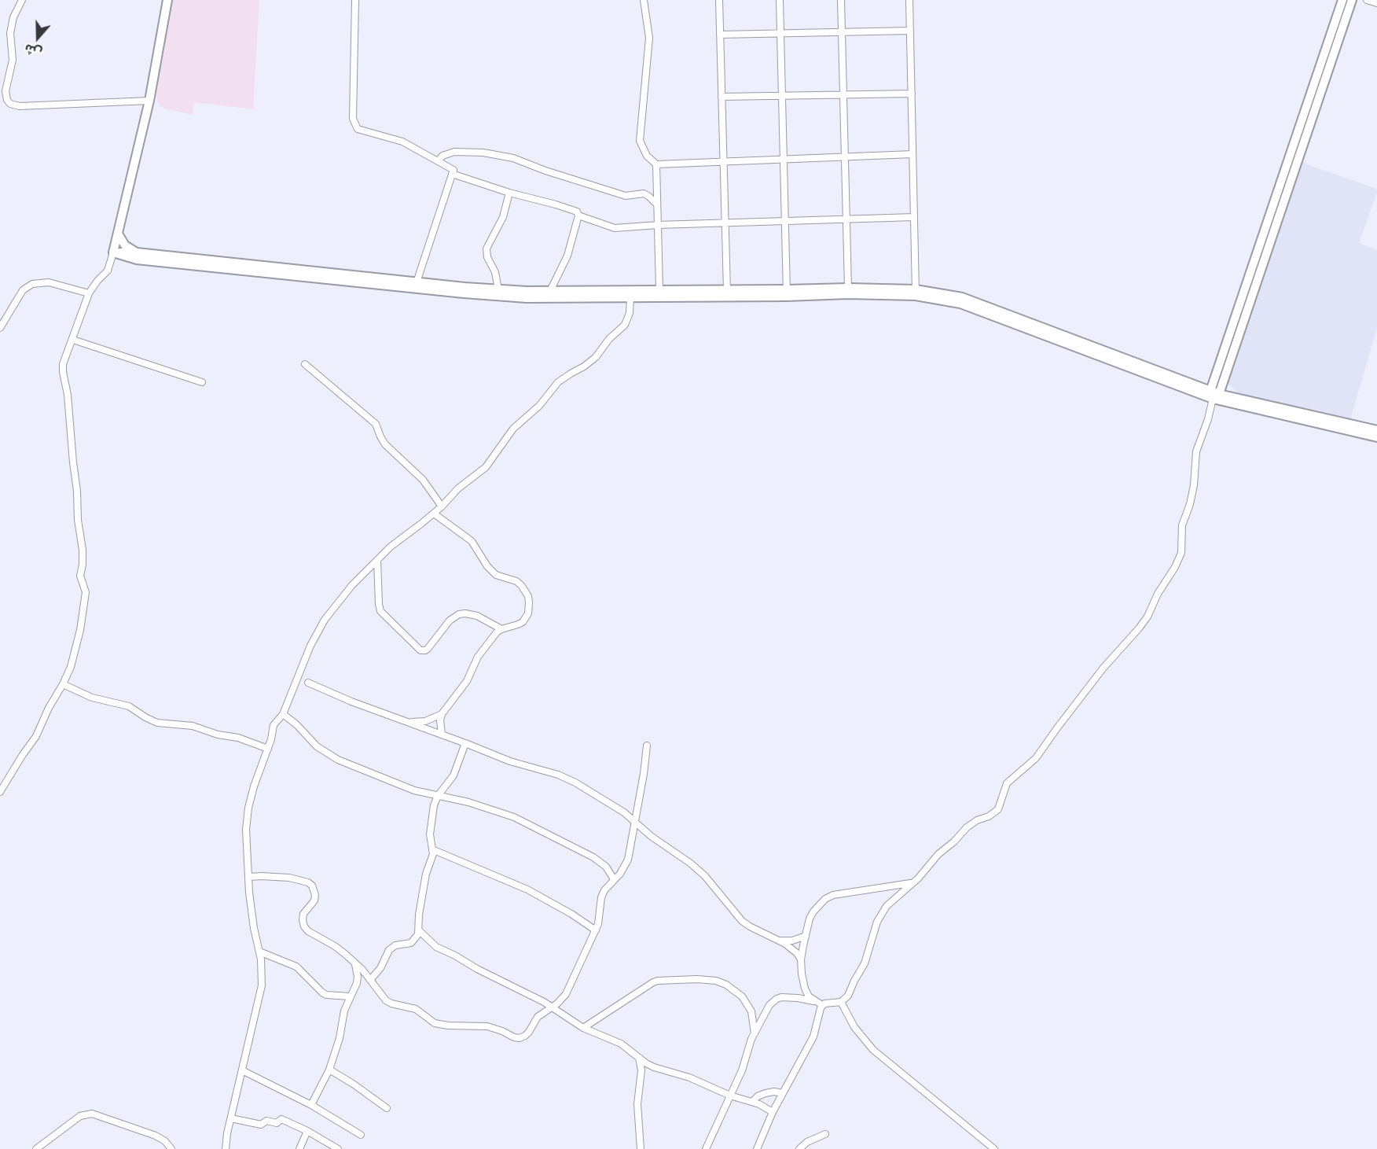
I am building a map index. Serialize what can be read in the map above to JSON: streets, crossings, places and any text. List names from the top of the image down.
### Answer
{
  "north": "bottom"
}
